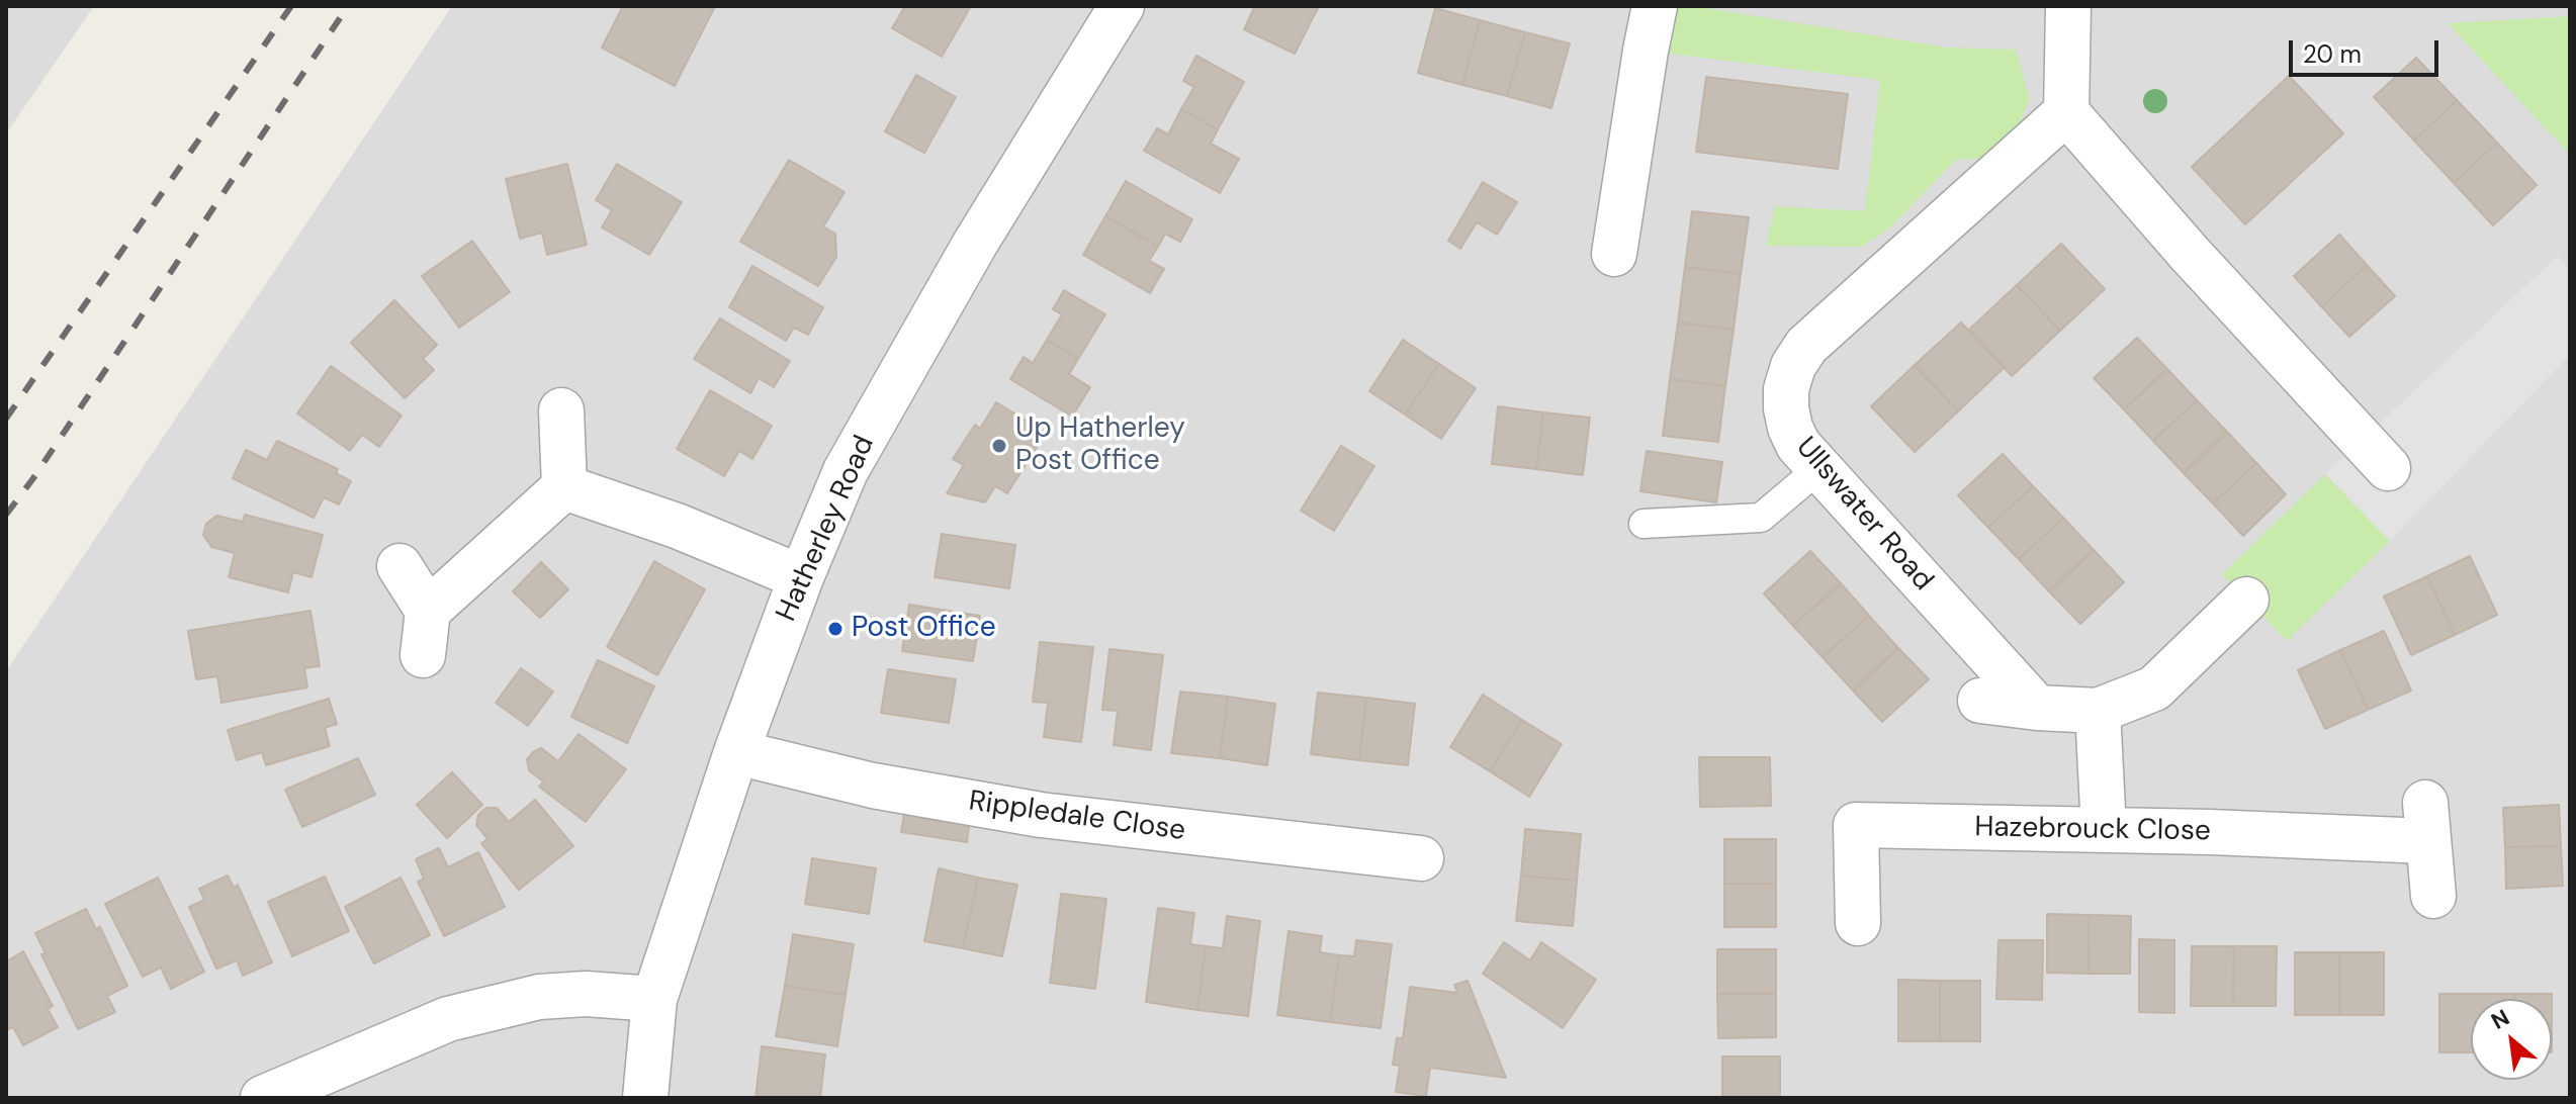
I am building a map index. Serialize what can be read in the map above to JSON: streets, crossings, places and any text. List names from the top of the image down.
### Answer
{
  "streets": {
    "street": [
      "Ullswater Road",
      "Hatherley Road",
      "Rippledale Close",
      "Hazebrouck Close"
    ]
  },
  "crossings": [
    ["Hatherley Road", "Rippledale Close"]
  ],
  "places": ["Up Hatherley Post Office", "Post Office"],
  "scale_bar": "20 m",
  "north": "top left"
}
